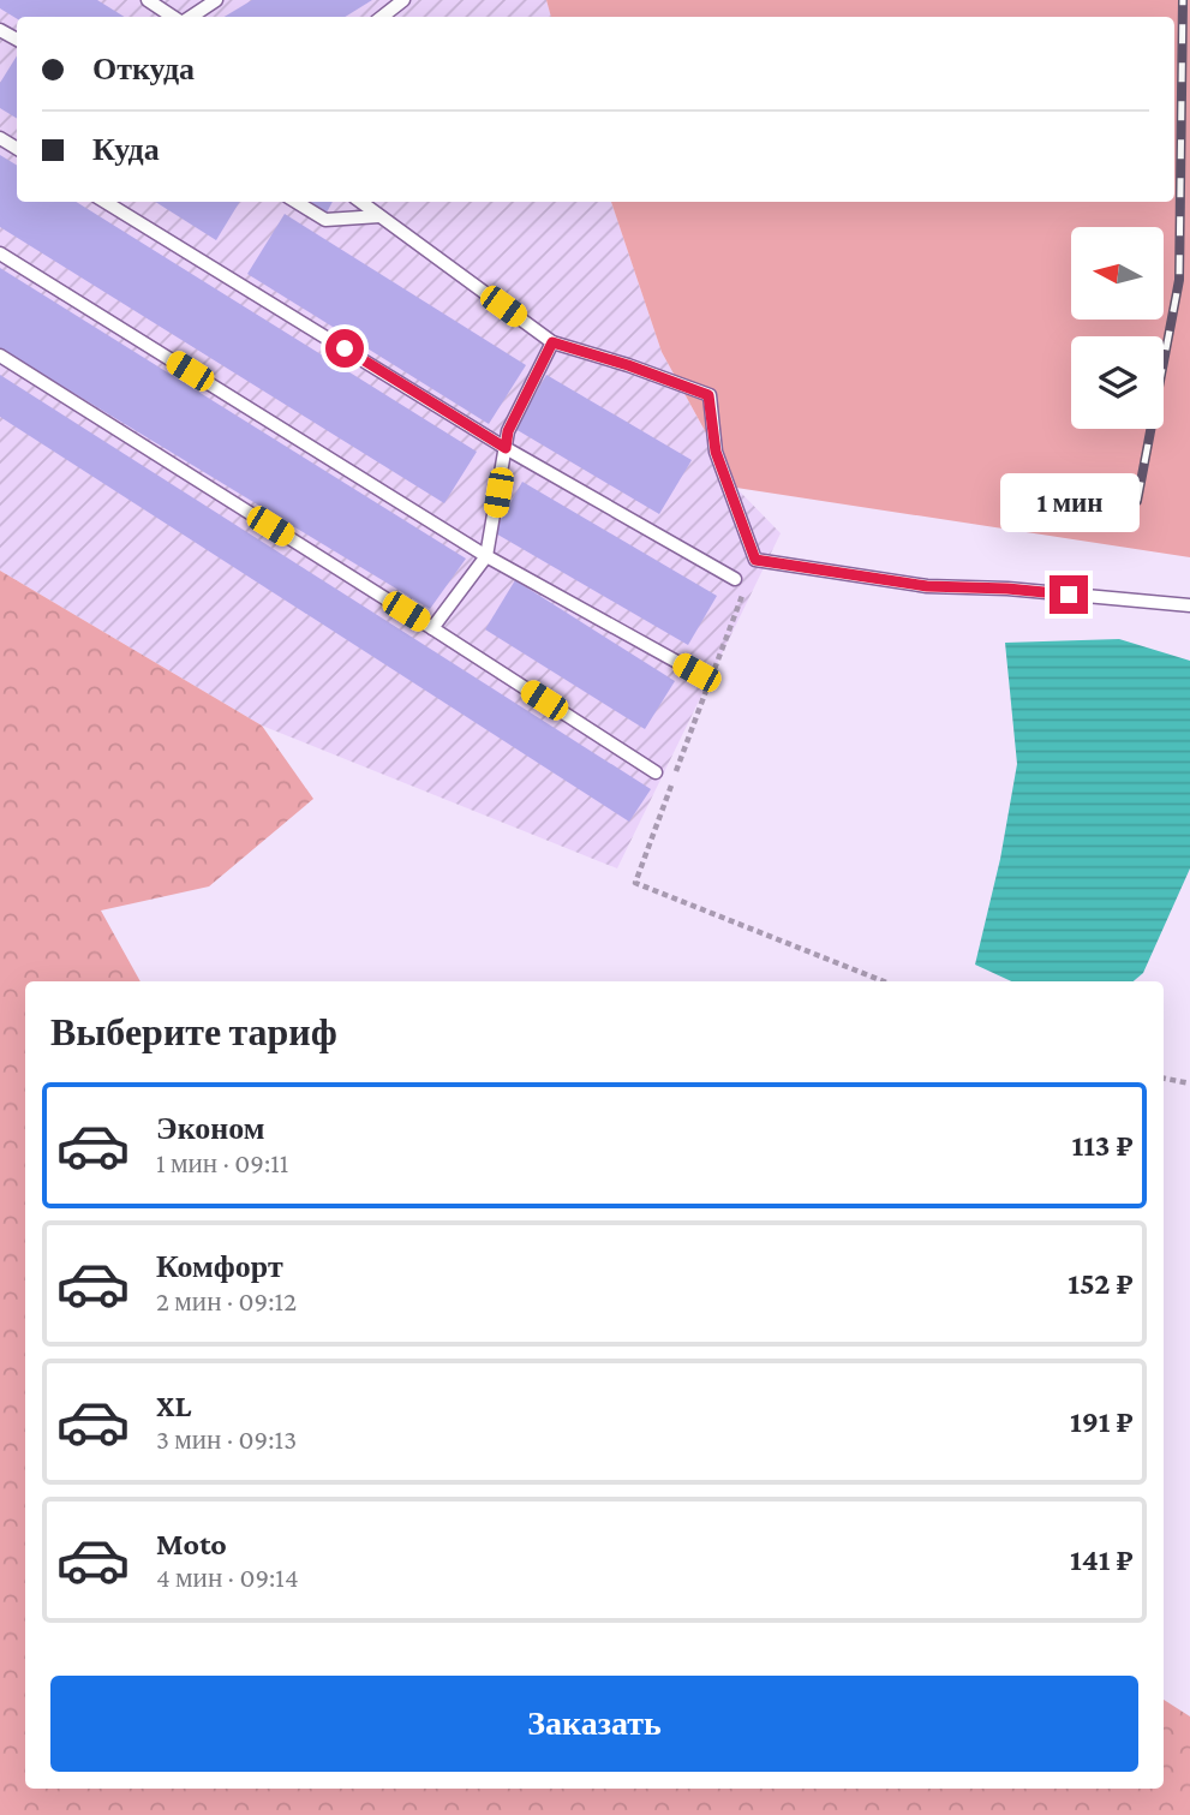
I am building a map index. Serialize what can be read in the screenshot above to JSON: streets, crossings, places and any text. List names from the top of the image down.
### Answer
{
  "north": "left",
  "page": {
    "banner": ["Откуда", "Куда"],
    "bubble": "1 мин",
    "heading": "Выберите тариф",
    "list": [
      {
        "name": "Эконом",
        "note": "1 мин · 09:11",
        "value": "113 ₽"
      },
      {
        "name": "Комфорт",
        "note": "2 мин · 09:12",
        "value": "152 ₽"
      },
      {
        "name": "XL",
        "note": "3 мин · 09:13",
        "value": "191 ₽"
      },
      {
        "name": "Moto",
        "note": "4 мин · 09:14",
        "value": "141 ₽"
      }
    ],
    "buttons": "Заказать"
  }
}
